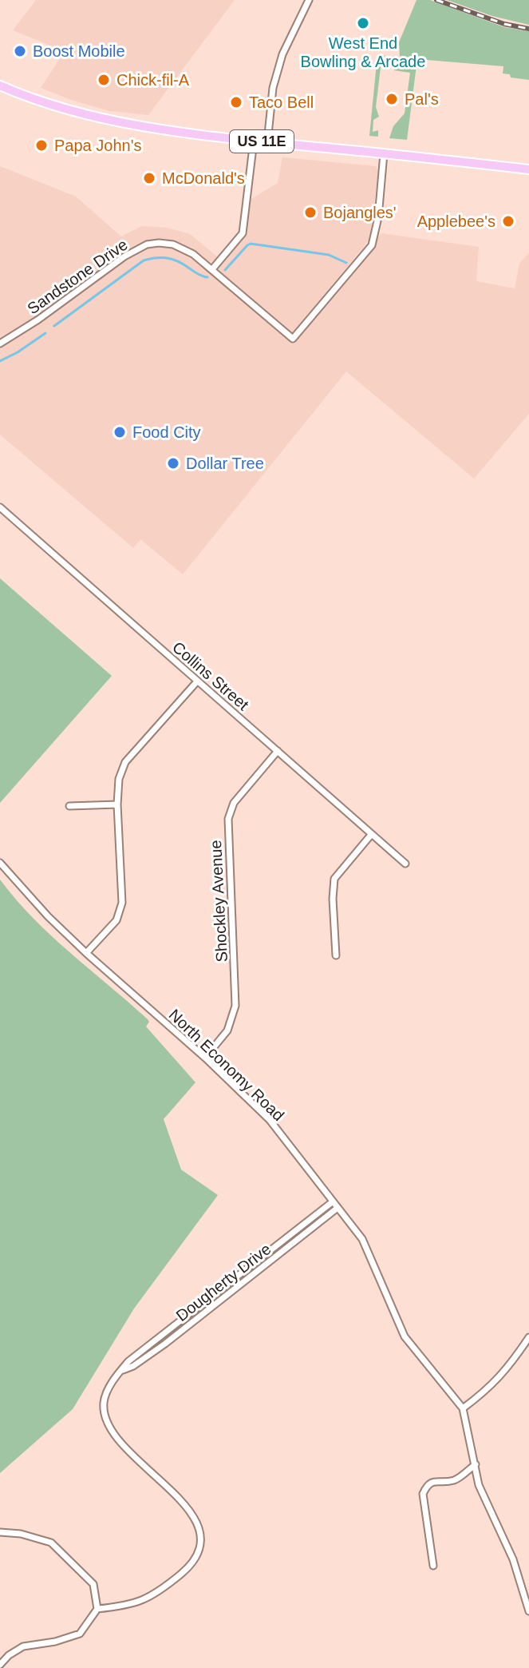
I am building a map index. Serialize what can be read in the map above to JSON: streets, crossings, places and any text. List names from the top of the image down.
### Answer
{
  "streets": {
    "main road": ["US 11E"],
    "street": [
      "Sandstone Drive",
      "Collins Street",
      "Shockley Avenue",
      "North Economy Road",
      "Dougherty Drive"
    ]
  },
  "crossings": [
    ["US 11E", "Sandstone Drive"],
    ["Collins Street", "Shockley Avenue"],
    ["Shockley Avenue", "North Economy Road"],
    ["North Economy Road", "Dougherty Drive"]
  ],
  "places": [
    "West End Bowling & Arcade",
    "Boost Mobile",
    "Chick-fil-A",
    "Pal's",
    "Taco Bell",
    "Papa John's",
    "McDonald's",
    "Bojangles'",
    "Applebee's",
    "Food City",
    "Dollar Tree"
  ]
}
